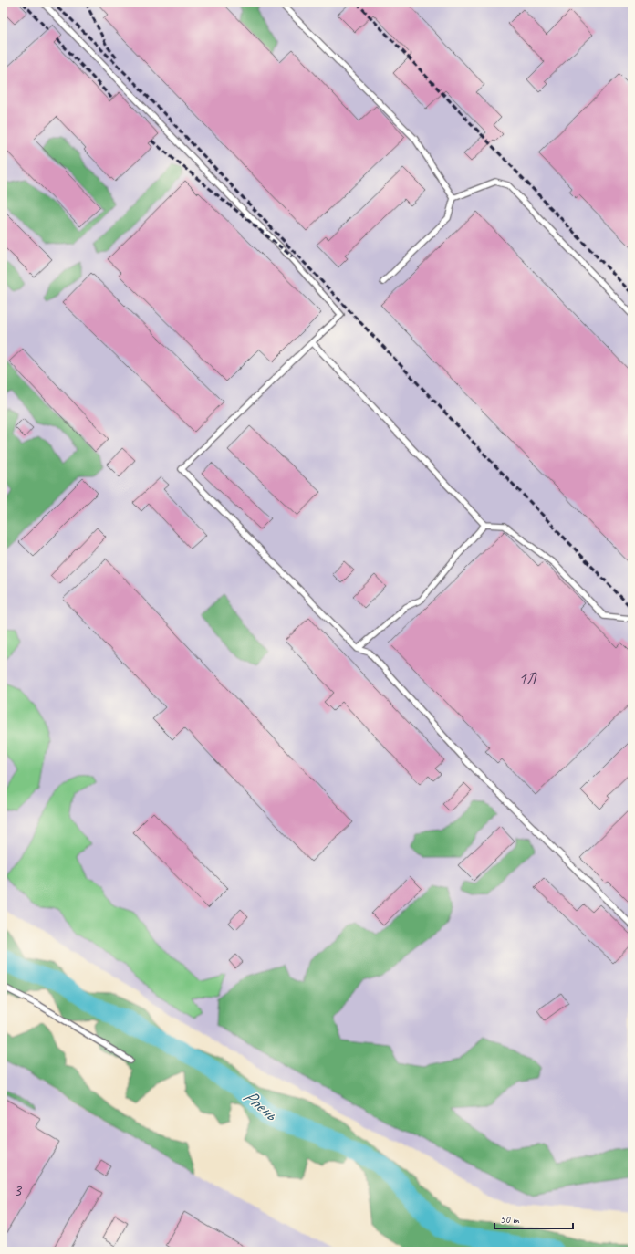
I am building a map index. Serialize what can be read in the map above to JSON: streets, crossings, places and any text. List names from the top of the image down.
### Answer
{
  "water": ["Рпень"],
  "house_numbers": ["1Л", "3"],
  "scale_bar": "50 m"
}
